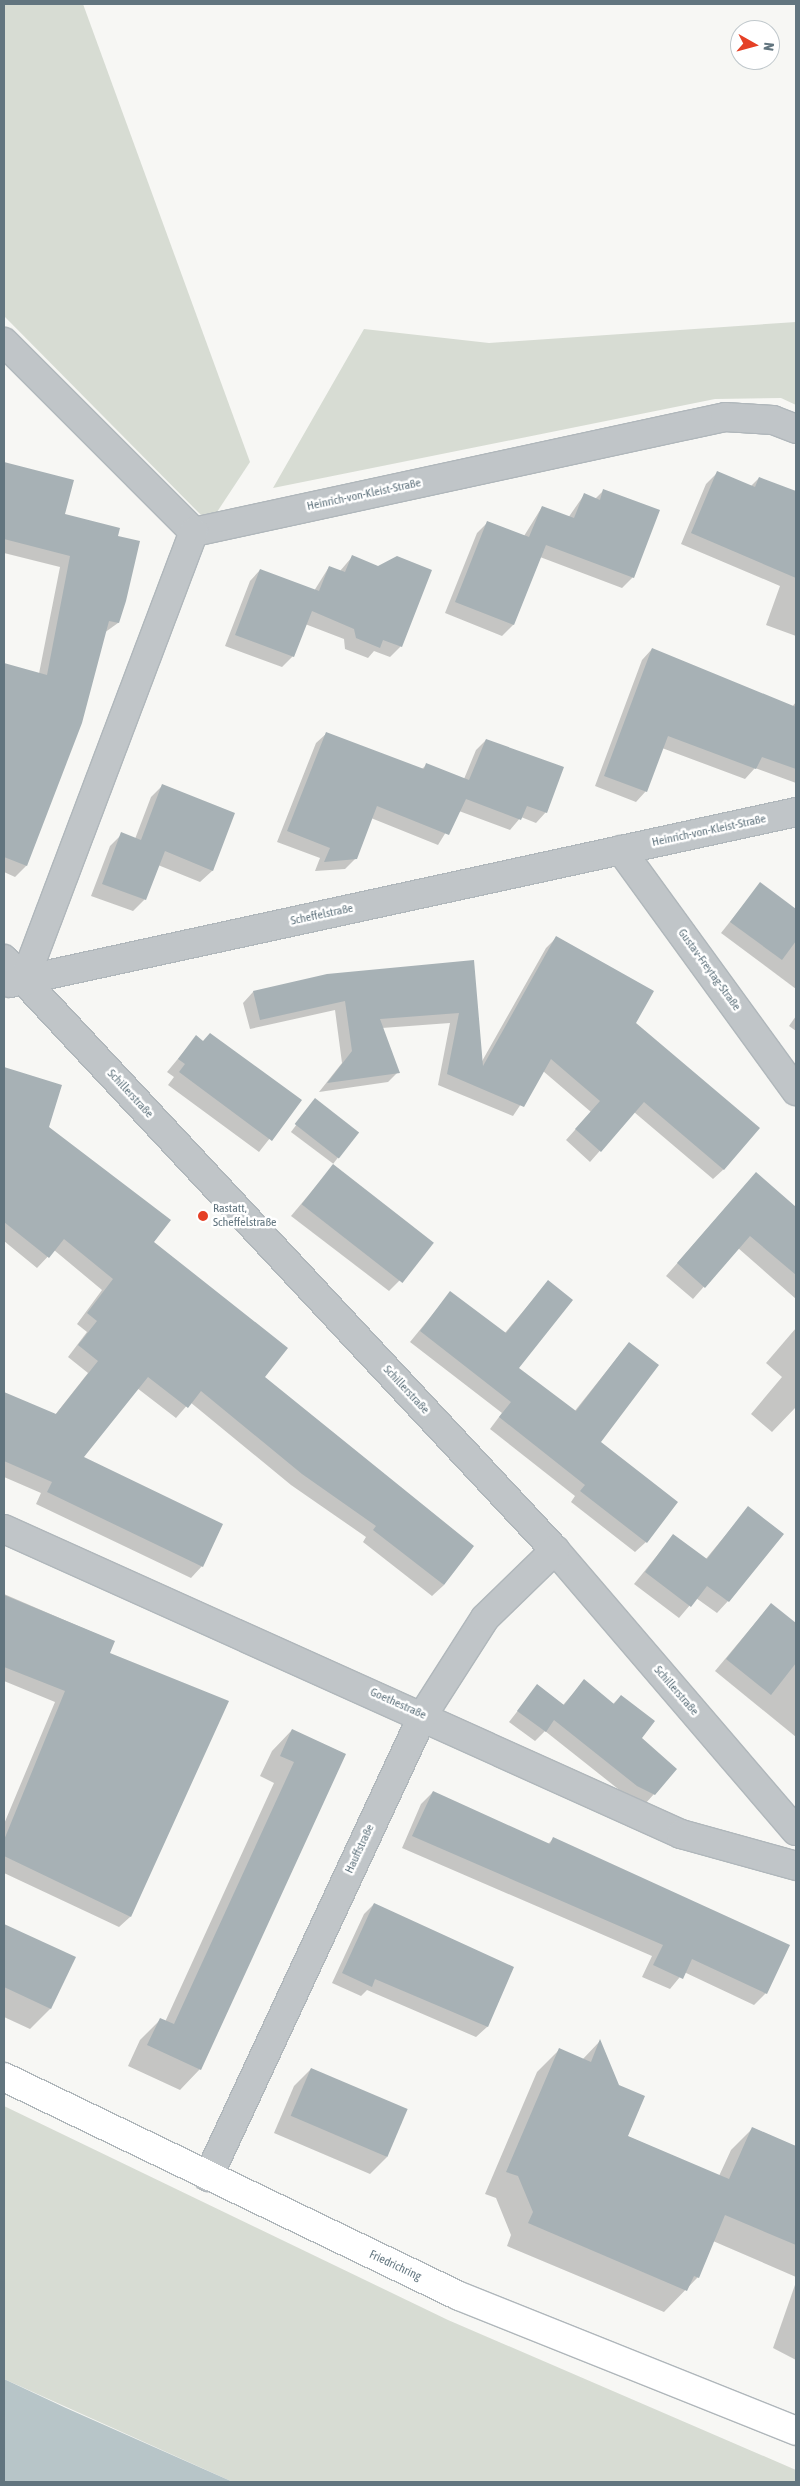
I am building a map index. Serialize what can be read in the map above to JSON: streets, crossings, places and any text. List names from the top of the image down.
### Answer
{
  "streets": {
    "main road": ["Friedrichring"],
    "street": [
      "Heinrich-von-Kleist-Straße",
      "Scheffelstraße",
      "Gustav-Freytag-Straße",
      "Schillerstraße",
      "Goethestraße",
      "Hauffstraße"
    ]
  },
  "crossings": [
    ["Heinrich-von-Kleist-Straße", "Scheffelstraße"],
    ["Heinrich-von-Kleist-Straße", "Gustav-Freytag-Straße"],
    ["Scheffelstraße", "Gustav-Freytag-Straße"],
    ["Scheffelstraße", "Schillerstraße"],
    ["Schillerstraße", "Hauffstraße"],
    ["Goethestraße", "Hauffstraße"],
    ["Hauffstraße", "Friedrichring"]
  ],
  "places": ["Rastatt, Scheffelstraße"],
  "north": "right"
}
